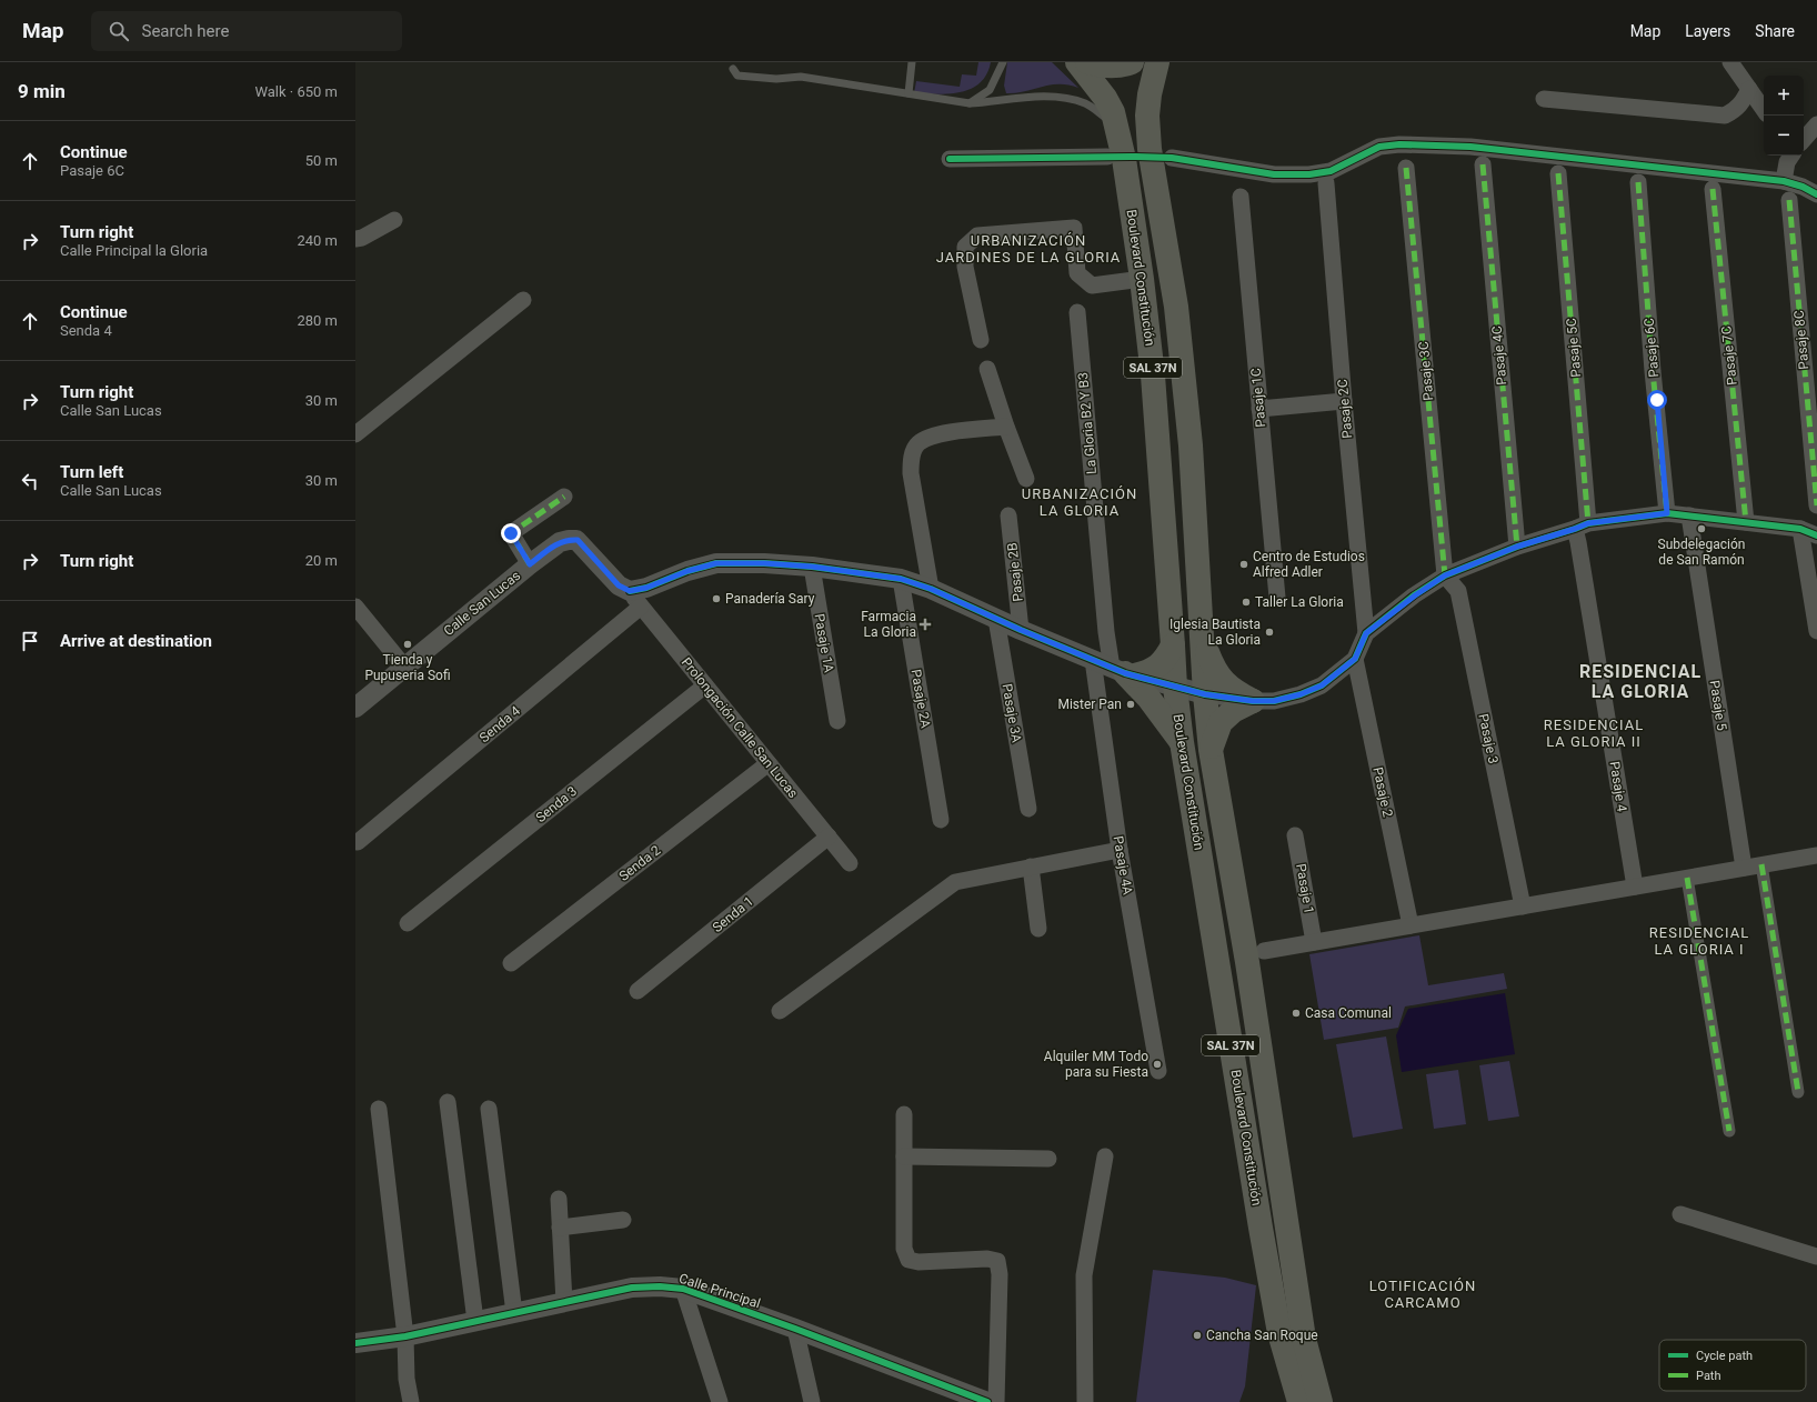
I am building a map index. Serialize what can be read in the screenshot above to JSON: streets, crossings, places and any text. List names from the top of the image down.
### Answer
{
  "streets": {
    "highway": ["Boulevard Constitución", "SAL 37N"],
    "street": [
      "Pasaje 8C",
      "Pasaje 5C",
      "Pasaje 6C",
      "Pasaje 4C",
      "Pasaje 7C",
      "Pasaje 3C",
      "Pasaje 1C",
      "Pasaje 2C",
      "La Gloria B2 Y B3",
      "Pasaje 2B",
      "Calle San Lucas",
      "Pasaje 1A",
      "Pasaje 2A",
      "Pasaje 5",
      "Pasaje 3A",
      "Senda 4",
      "Prolongación Calle San Lucas",
      "Pasaje 3",
      "Pasaje 4",
      "Pasaje 2",
      "Senda 3",
      "Senda 2",
      "Pasaje 4A",
      "Pasaje 1",
      "Senda 1",
      "Calle Principal"
    ]
  },
  "crossings": [
    ["Boulevard Constitución", "Senda 4"],
    ["Pasaje 5C", "Pasaje 4"],
    ["Pasaje 3C", "Pasaje 3"],
    ["La Gloria B2 Y B3", "Senda 4"],
    ["Pasaje 2B", "Senda 4"],
    ["Calle San Lucas", "Senda 4"],
    ["Calle San Lucas", "Prolongación Calle San Lucas"],
    ["Pasaje 1A", "Senda 4"],
    ["Pasaje 2A", "Senda 4"],
    ["Pasaje 3A", "Senda 4"],
    ["Senda 4", "Prolongación Calle San Lucas"],
    ["Senda 4", "Pasaje 4A"],
    ["Prolongación Calle San Lucas", "Senda 3"],
    ["Prolongación Calle San Lucas", "Senda 2"],
    ["Prolongación Calle San Lucas", "Senda 1"]
  ],
  "districts": [
    "URBANIZACIÓN JARDINES DE LA GLORIA",
    "URBANIZACIÓN LA GLORIA",
    "RESIDENCIAL LA GLORIA",
    "RESIDENCIAL LA GLORIA II",
    "RESIDENCIAL LA GLORIA I",
    "LOTIFICACIÓN CARCAMO"
  ],
  "places": {
    "other": [
      "Subdelegación de San Ramón",
      "Centro de Estudios Alfred Adler",
      "Panadería Sary",
      "Taller La Gloria",
      "Iglesia Bautista La Gloria",
      "Tienda y Pupuseria Sofi",
      "Mister Pan",
      "Casa Comunal",
      "Alquiler MM Todo para su Fiesta",
      "Cancha San Roque"
    ],
    "health": ["Farmacia La Gloria"]
  },
  "legend": ["Cycle path", "Path"],
  "page": {
    "header": "Map",
    "search": "Search here",
    "nav": ["Map", "Layers", "Share"],
    "heading": ["9 min", "Walk · 650 m"],
    "map_buttons": ["+", "−"],
    "list": [
      ["Continue", "Pasaje 6C", "50 m"],
      ["Turn right", "Calle Principal la Gloria", "240 m"],
      ["Continue", "Senda 4", "280 m"],
      ["Turn right", "Calle San Lucas", "30 m"],
      ["Turn left", "Calle San Lucas", "30 m"],
      ["Turn right", "20 m"],
      "Arrive at destination"
    ]
  }
}
